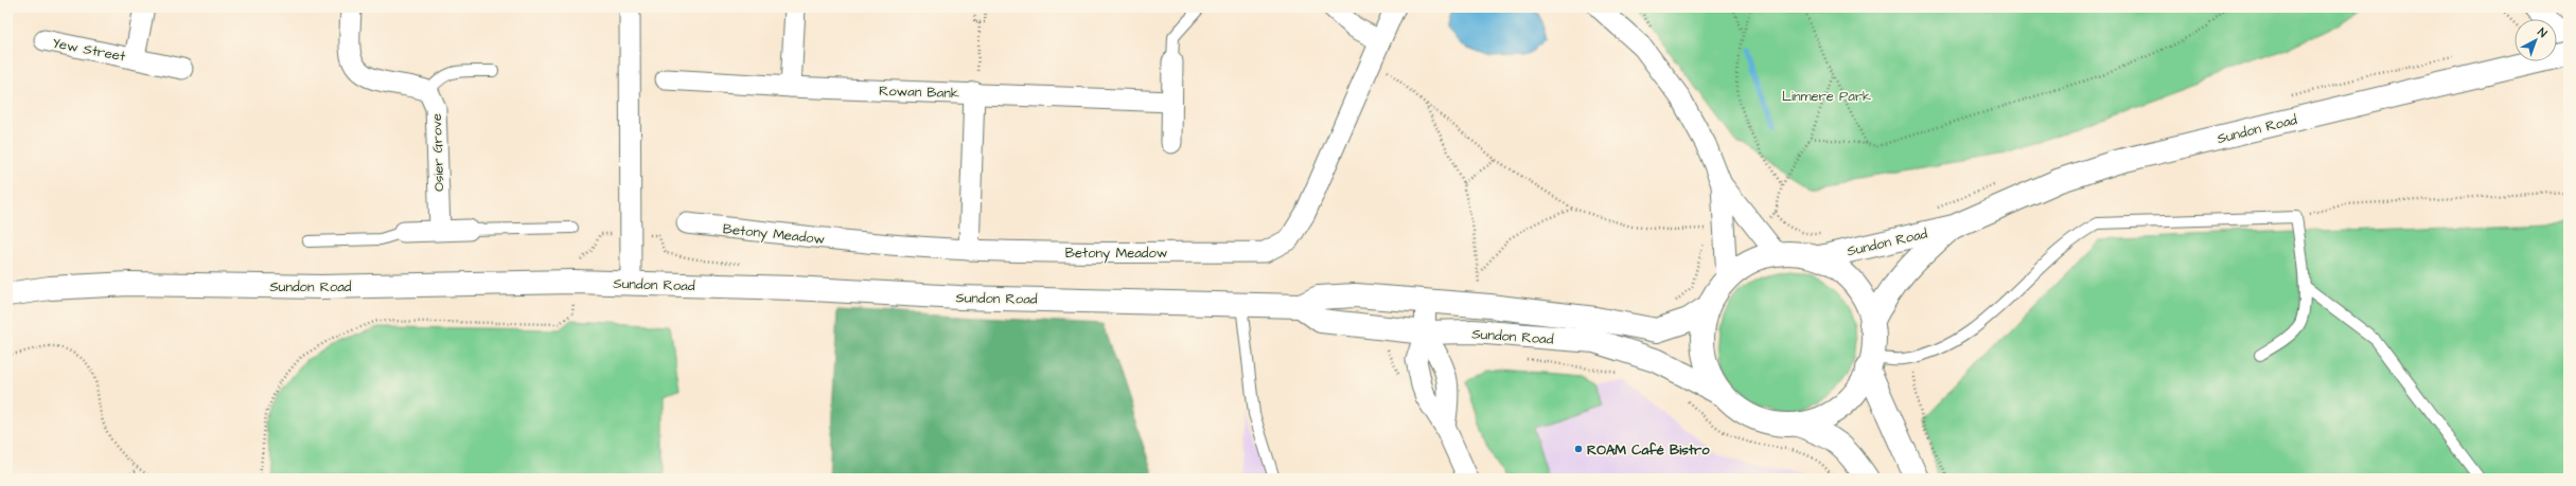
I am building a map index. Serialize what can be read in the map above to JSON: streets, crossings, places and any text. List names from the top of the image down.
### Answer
{
  "streets": {
    "main road": ["Sundon Road"],
    "street": [
      "Yew Street",
      "Rowan Bank",
      "Osier Grove",
      "Betony Meadow"
    ]
  },
  "parks": ["Linmere Park"],
  "places": ["ROAM Café Bistro"],
  "north": "top right"
}
